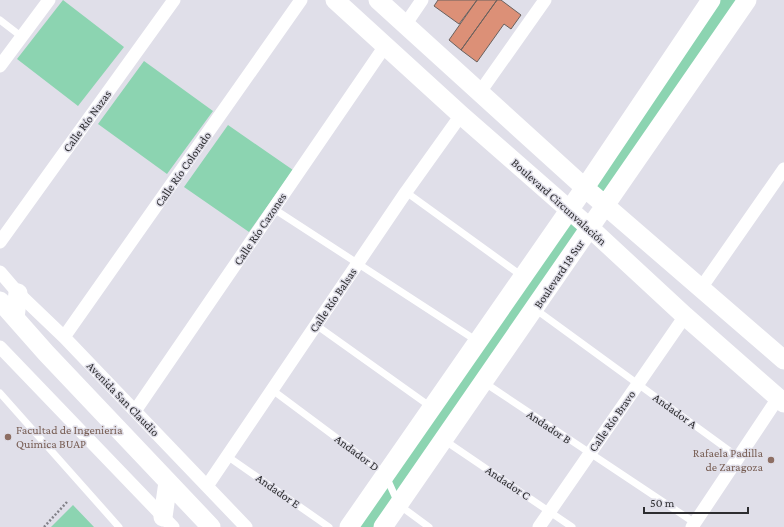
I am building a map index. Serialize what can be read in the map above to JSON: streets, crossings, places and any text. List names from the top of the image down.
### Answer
{
  "streets": {
    "main road": ["Boulevard Circunvalación", "Boulevard 18 Sur", "Avenida San Claudio"],
    "street": [
      "Calle Río Nazas",
      "Calle Río Colorado",
      "Calle Río Cazones",
      "Calle Río Balsas",
      "Calle Río Bravo"
    ],
    "lane": [
      "Andador A",
      "Andador B",
      "Andador D",
      "Andador C",
      "Andador E"
    ]
  },
  "crossings": [
    ["Calle Río Colorado", "Avenida San Claudio"],
    ["Boulevard Circunvalación", "Calle Río Cazones"],
    ["Boulevard Circunvalación", "Boulevard 18 Sur"],
    ["Boulevard Circunvalación", "Calle Río Balsas"],
    ["Boulevard Circunvalación", "Calle Río Bravo"],
    ["Calle Río Cazones", "Avenida San Claudio"],
    ["Boulevard 18 Sur", "Andador A"],
    ["Boulevard 18 Sur", "Andador B"],
    ["Boulevard 18 Sur", "Andador D"],
    ["Boulevard 18 Sur", "Andador C"],
    ["Calle Río Balsas", "Avenida San Claudio"],
    ["Calle Río Balsas", "Andador D"],
    ["Calle Río Balsas", "Andador E"],
    ["Andador A", "Calle Río Bravo"],
    ["Calle Río Bravo", "Andador B"],
    ["Calle Río Bravo", "Andador C"]
  ],
  "places": ["Facultad de Ingenieria Quimica BUAP", "Rafaela Padilla de Zaragoza"],
  "scale_bar": "50 m"
}
